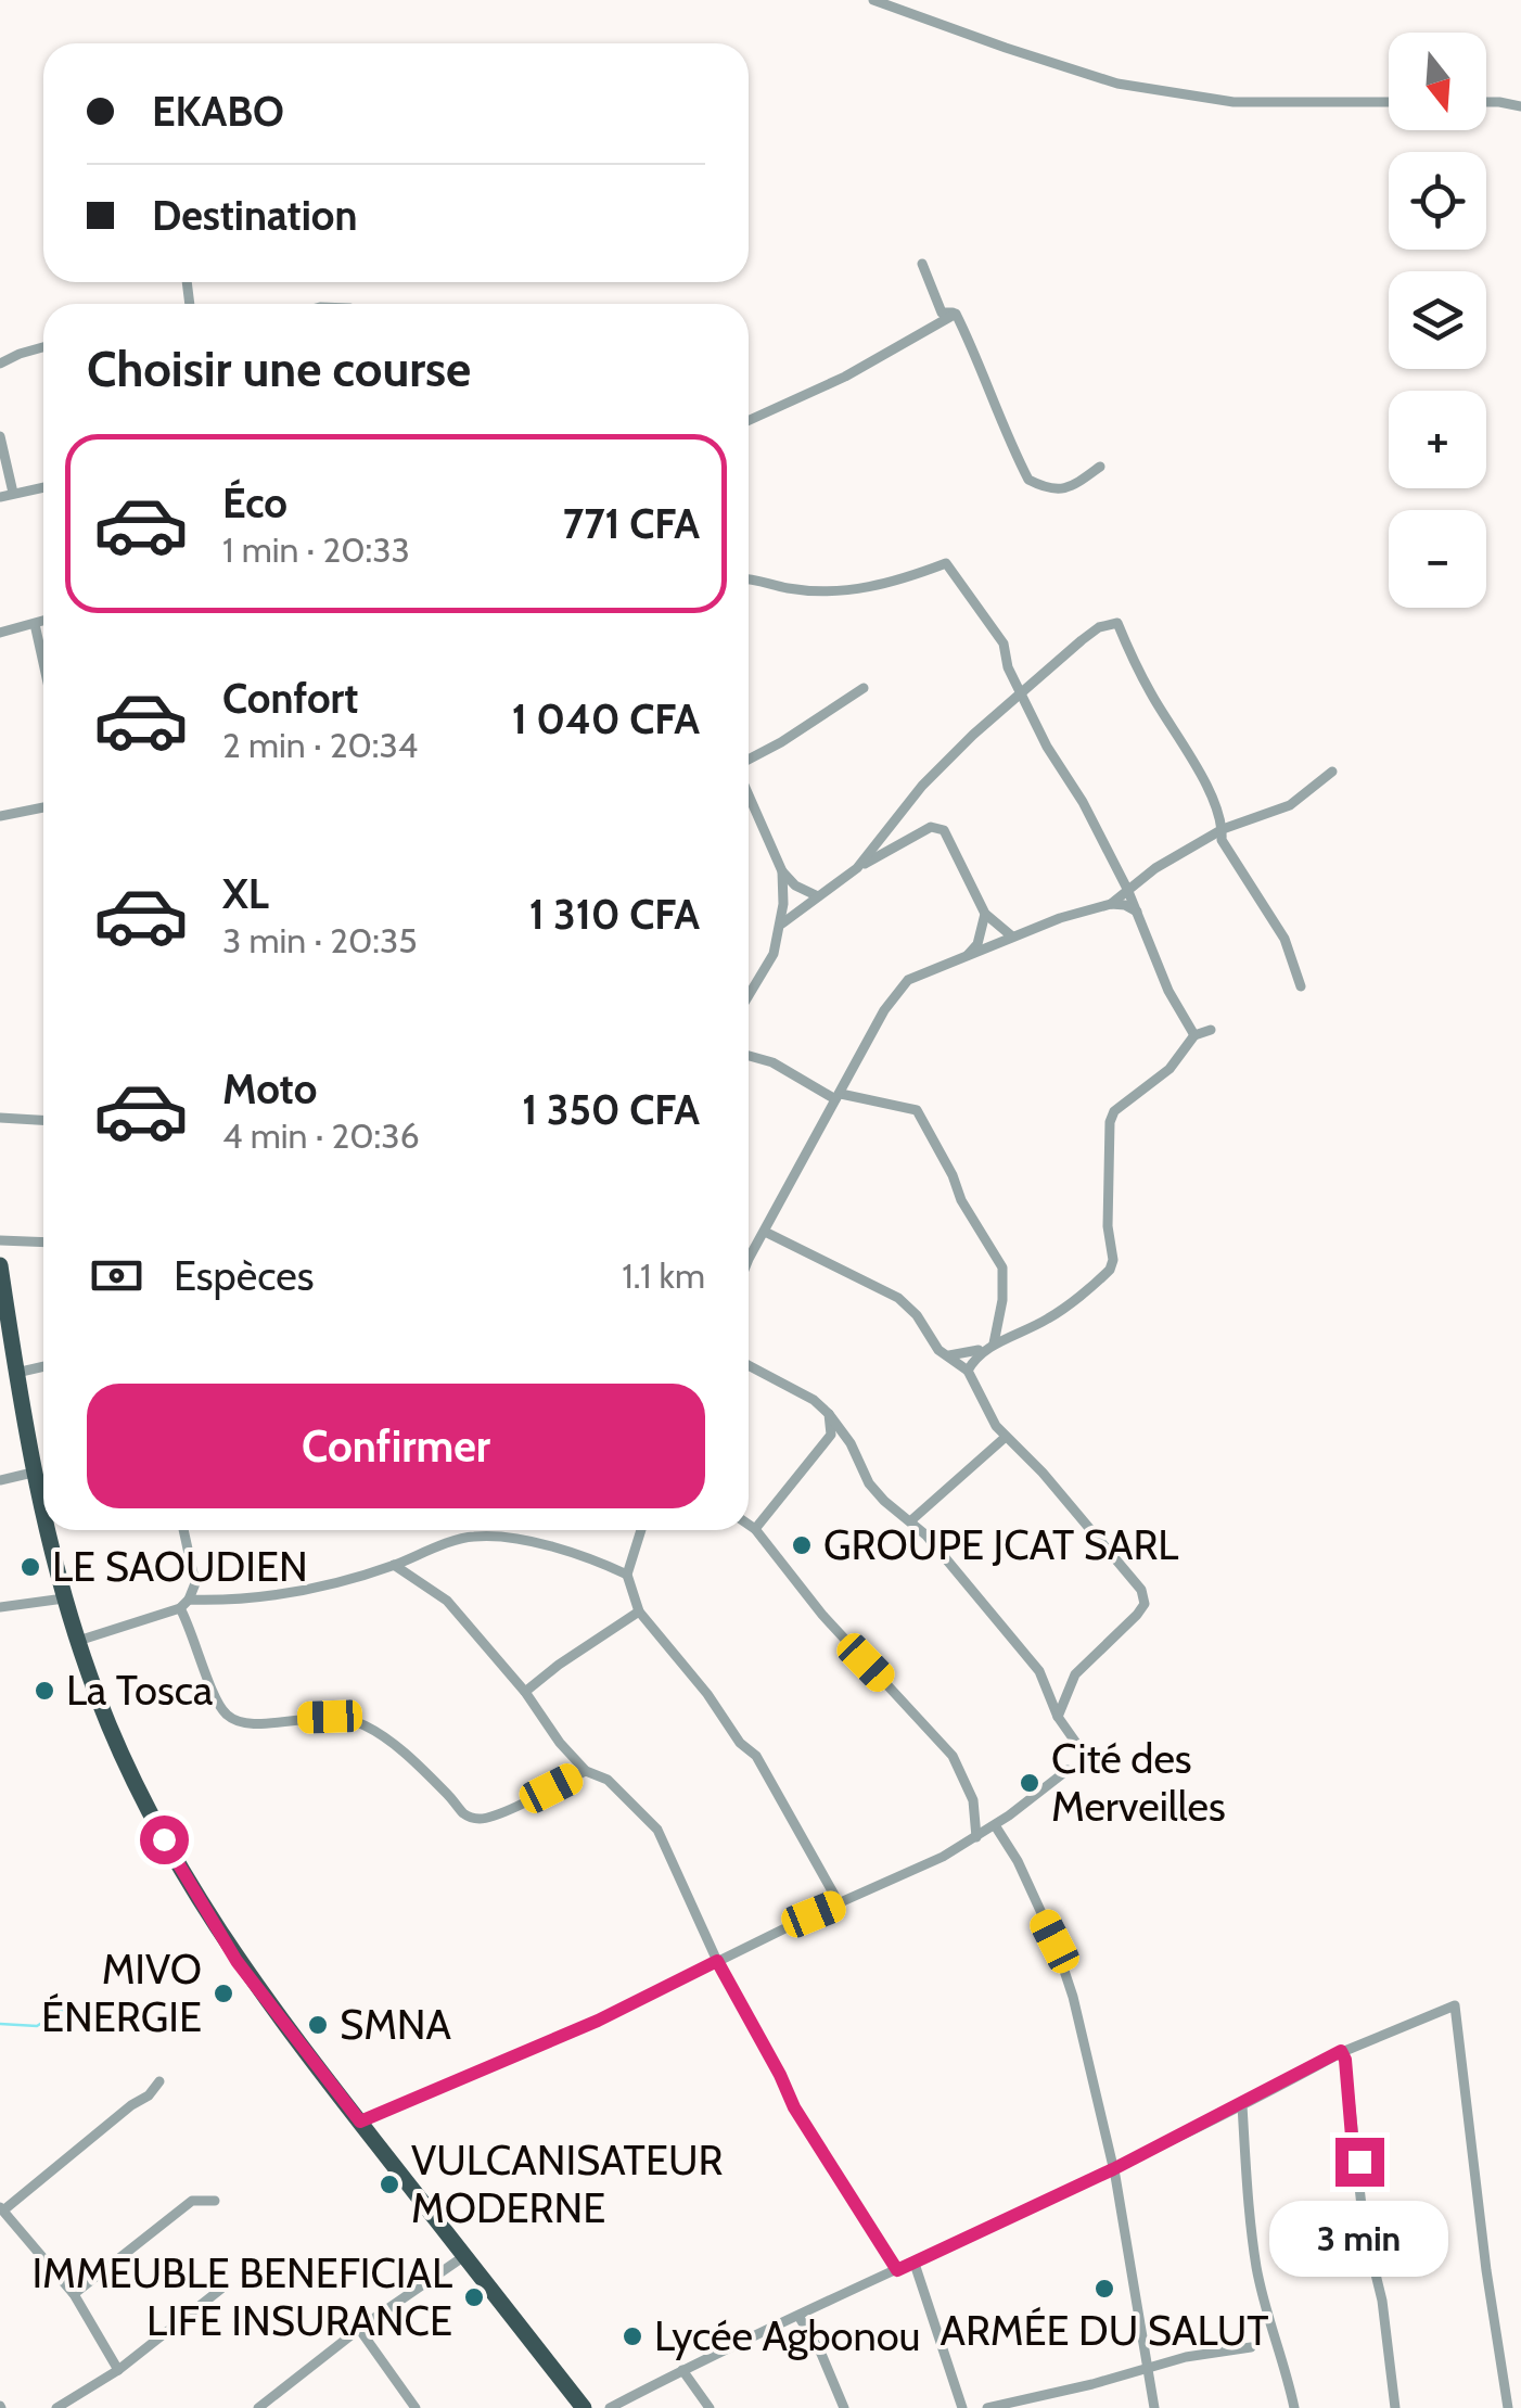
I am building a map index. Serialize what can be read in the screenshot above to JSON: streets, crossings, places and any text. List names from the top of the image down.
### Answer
{
  "places": [
    "GROUPE JCAT SARL",
    "LE SAOUDIEN",
    "La Tosca",
    "Cité des Merveilles",
    "MIVO ÉNERGIE",
    "SMNA",
    "VULCANISATEUR MODERNE",
    "ARMÉE DU SALUT",
    "IMMEUBLE BENEFICIAL LIFE INSURANCE",
    "Lycée Agbonou"
  ],
  "north": "bottom",
  "page": {
    "map_buttons": ["+", "−"],
    "banner": ["EKABO", "Destination"],
    "heading": "Choisir une course",
    "list": [
      {
        "name": "Éco",
        "note": "1 min · 20:33",
        "value": "771 CFA"
      },
      {
        "name": "Confort",
        "note": "2 min · 20:34",
        "value": "1 040 CFA"
      },
      {
        "name": "XL",
        "note": "3 min · 20:35",
        "value": "1 310 CFA"
      },
      {
        "name": "Moto",
        "note": "4 min · 20:36",
        "value": "1 350 CFA"
      }
    ],
    "pay": ["Espèces", "1.1 km"],
    "buttons": "Confirmer",
    "bubble": "3 min"
  }
}
